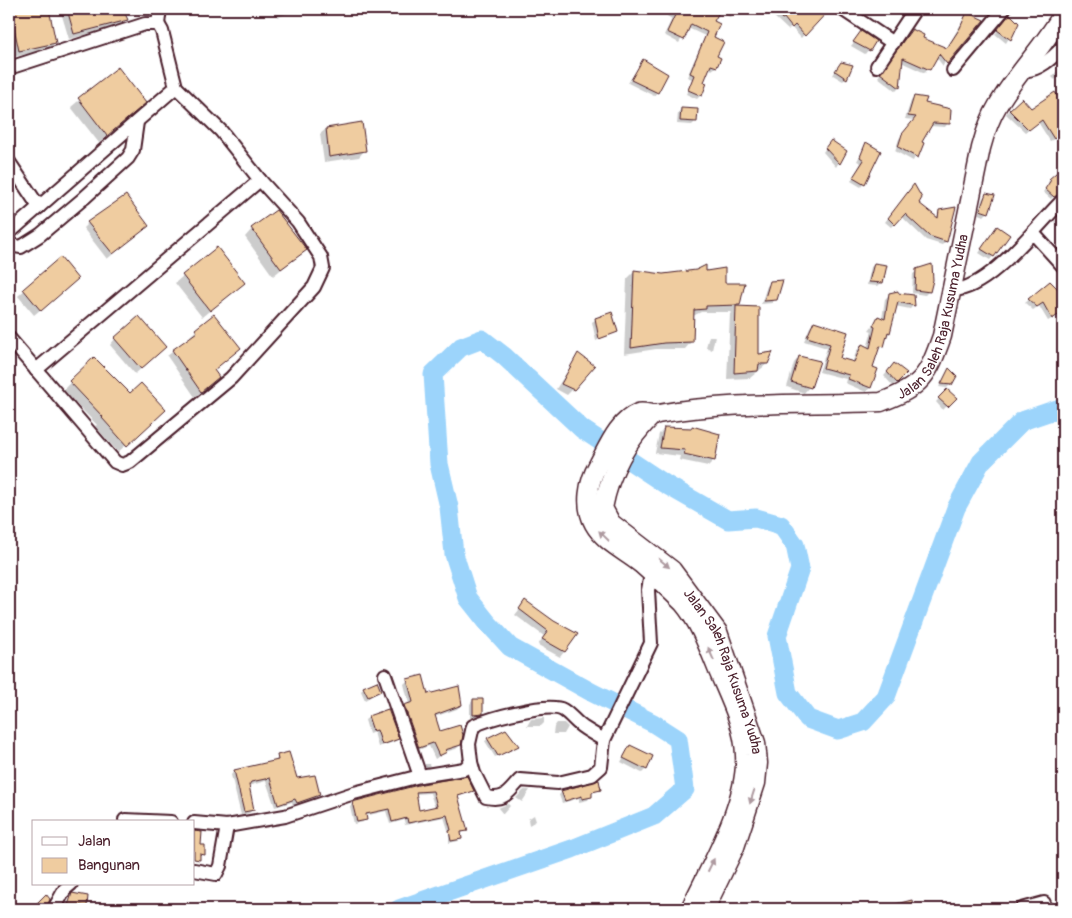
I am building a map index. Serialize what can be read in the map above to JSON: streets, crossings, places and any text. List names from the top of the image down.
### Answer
{
  "streets": {
    "street": ["Jalan Saleh Raja Kusuma Yudha"]
  },
  "legend": ["Jalan", "Bangunan"]
}
